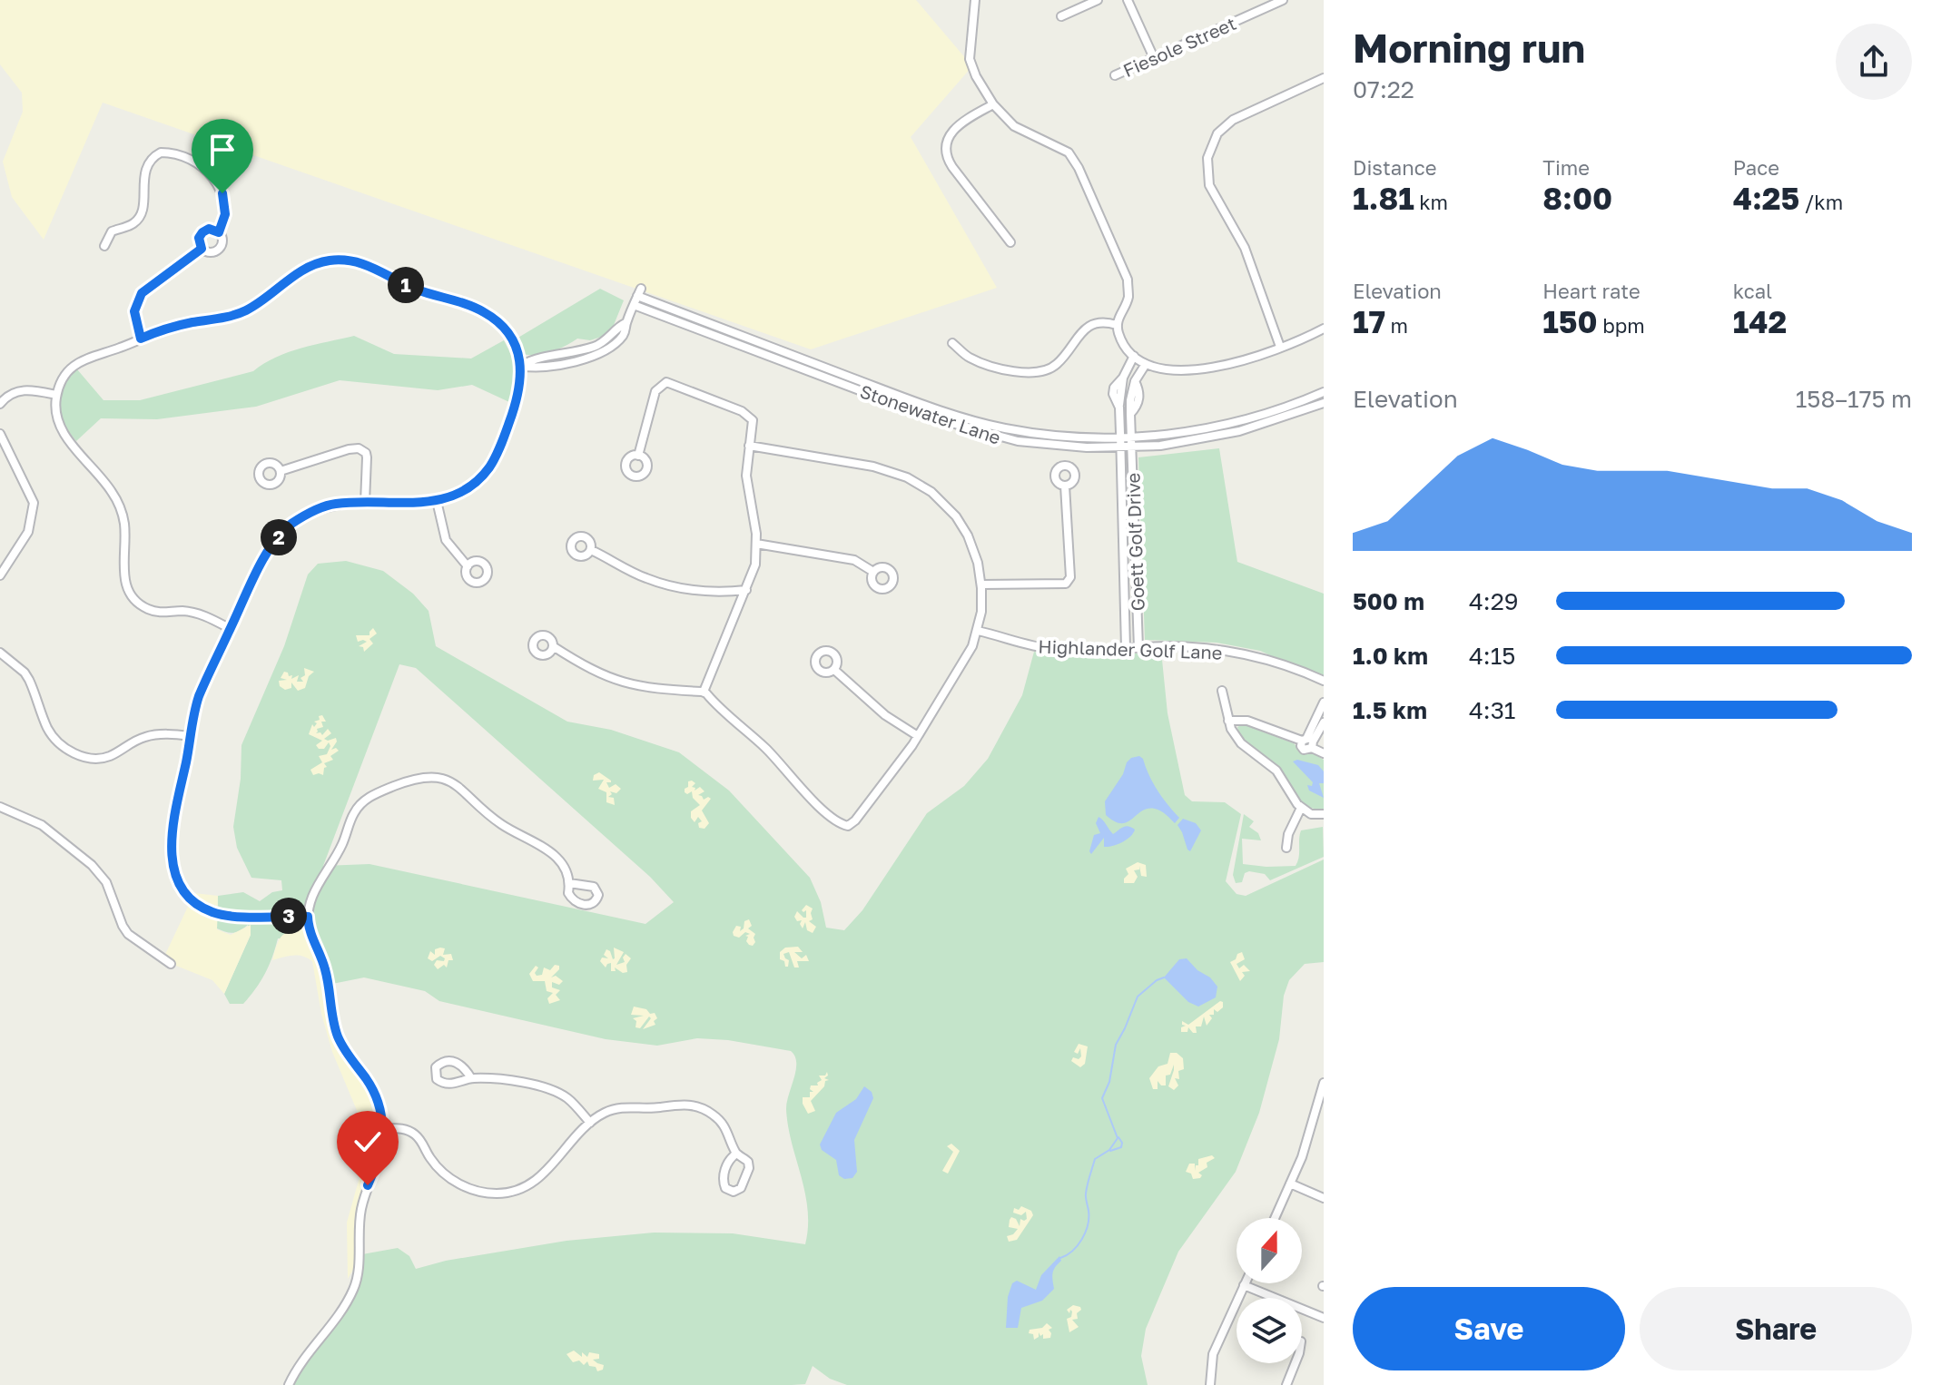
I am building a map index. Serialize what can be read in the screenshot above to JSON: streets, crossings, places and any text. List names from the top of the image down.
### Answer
{
  "streets": {
    "street": [
      "Fiesole Street",
      "Stonewater Lane",
      "Goett Golf Drive",
      "Highlander Golf Lane"
    ]
  },
  "crossings": [
    ["Stonewater Lane", "Goett Golf Drive"],
    ["Goett Golf Drive", "Highlander Golf Lane"]
  ],
  "north": "top",
  "page": {
    "heading": ["Morning run", "07:22"],
    "stats": [
      ["Distance", "1.81 km"],
      ["Time", "8:00"],
      ["Pace", "4:25 /km"],
      ["Elevation", "17 m"],
      ["Heart rate", "150 bpm"],
      ["kcal", "142"]
    ],
    "pins": ["1", "2", "3"],
    "chart": ["Elevation", "158–175 m"],
    "list": [
      {
        "name": "500 m",
        "note": "4:29"
      },
      {
        "name": "1.0 km",
        "note": "4:15"
      },
      {
        "name": "1.5 km",
        "note": "4:31"
      }
    ],
    "buttons": ["Save", "Share"]
  }
}
